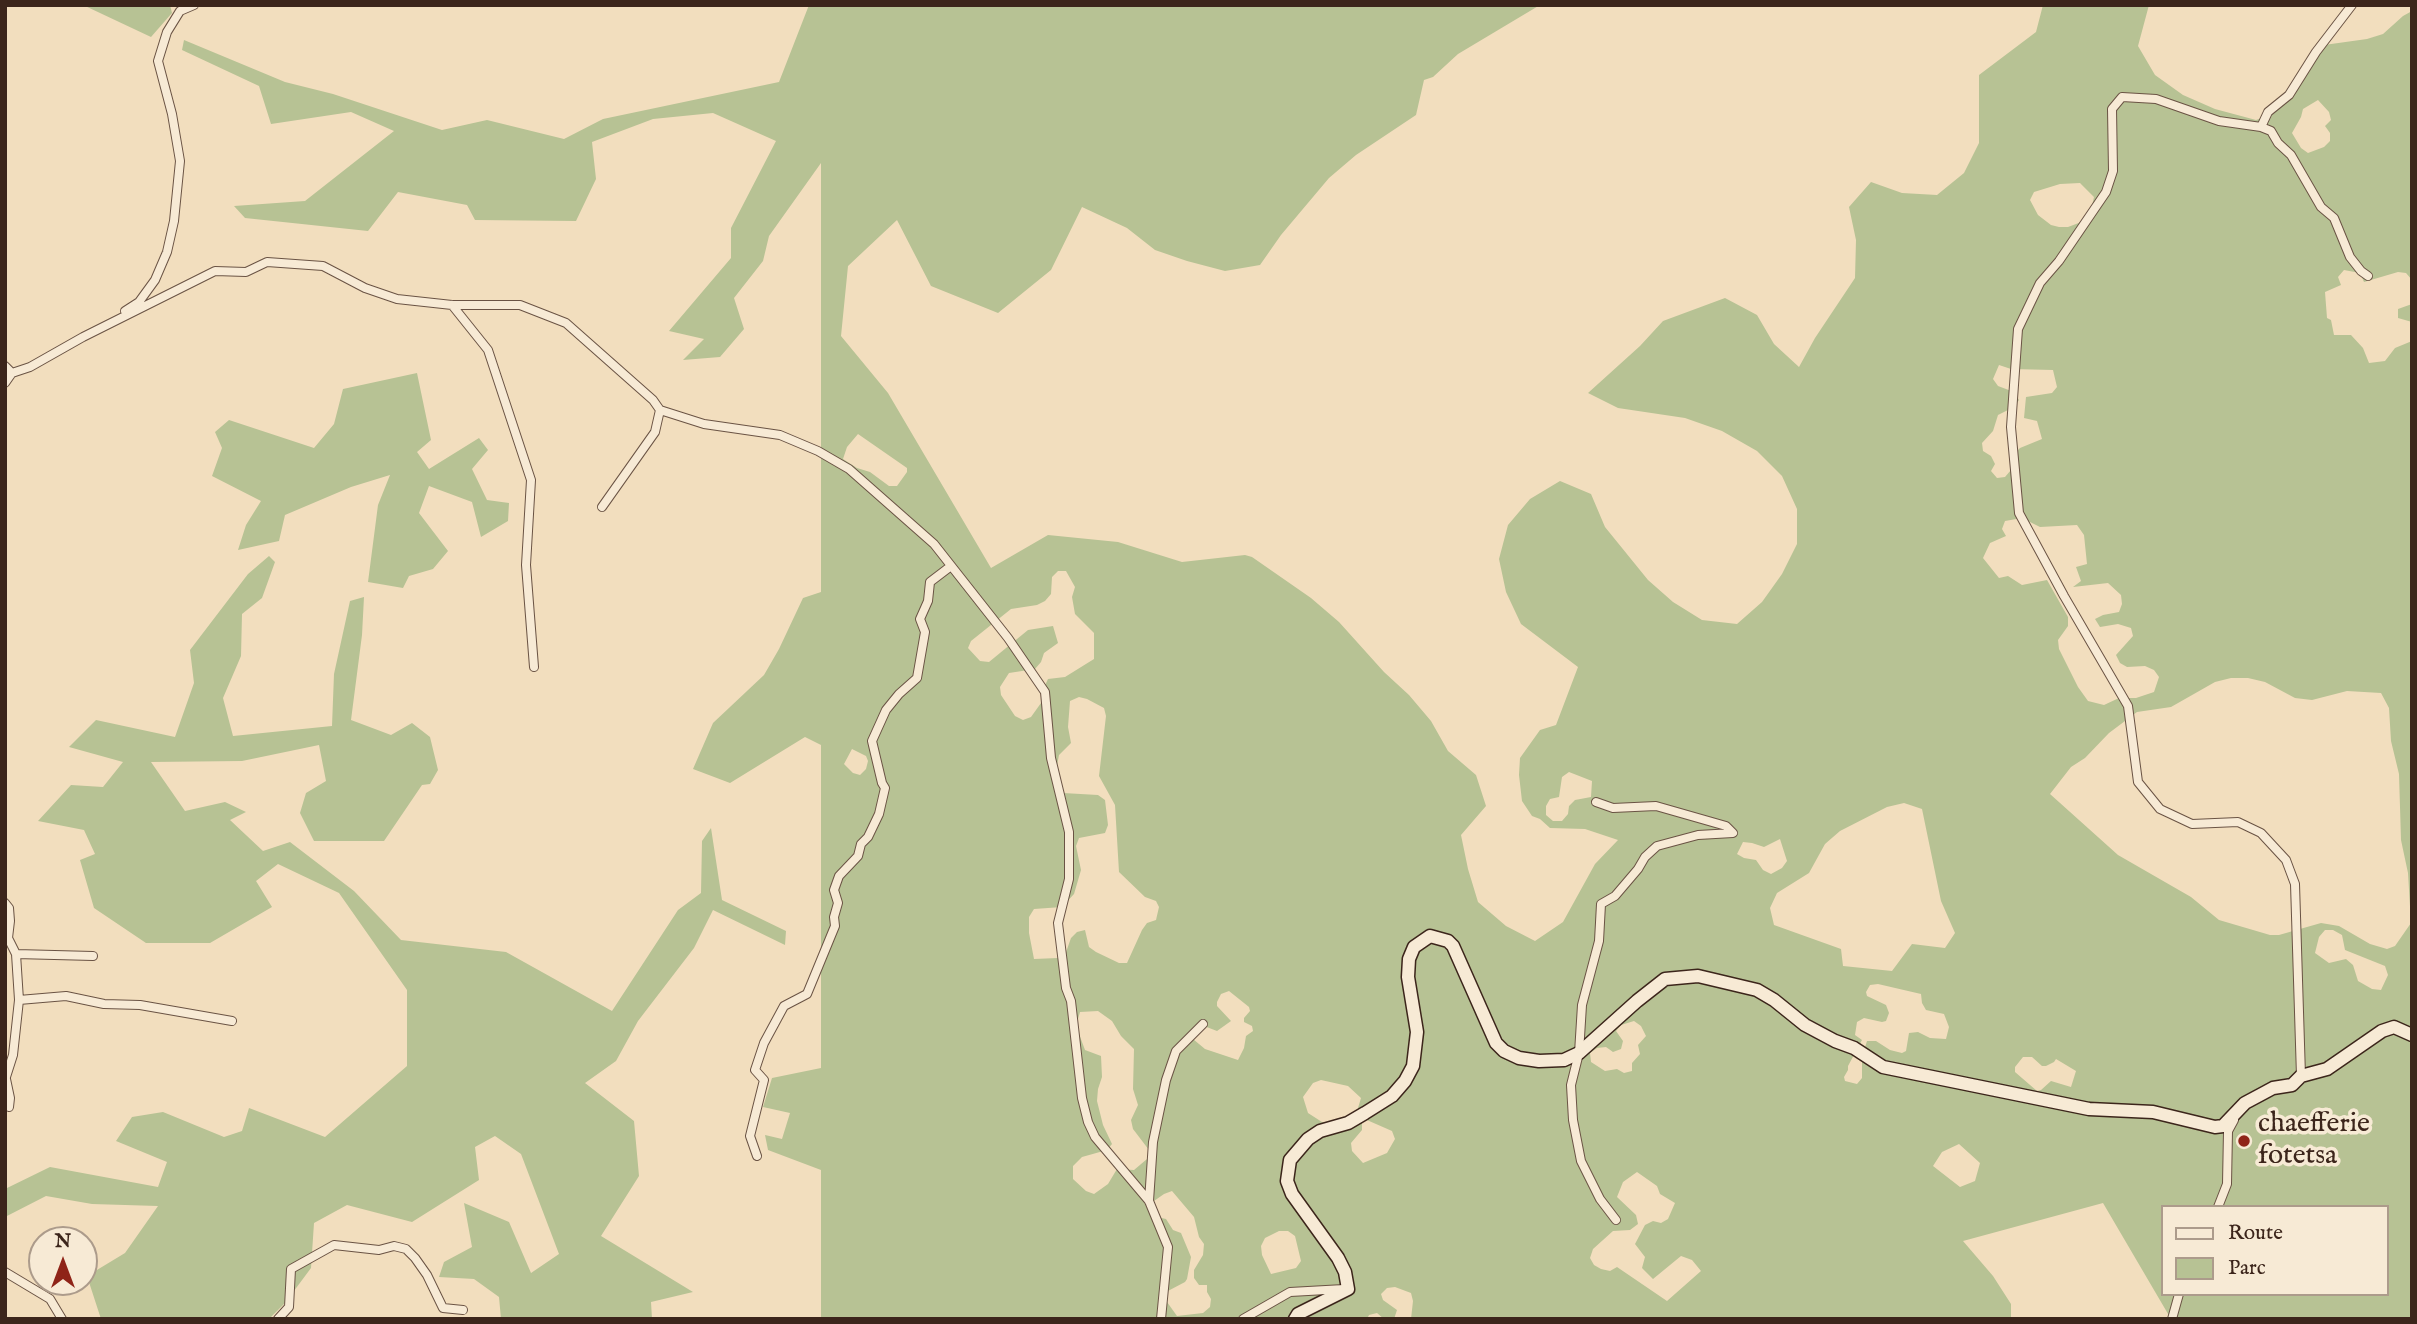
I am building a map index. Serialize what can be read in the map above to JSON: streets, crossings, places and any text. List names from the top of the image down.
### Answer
{
  "places": ["chaefferie fotetsa"],
  "legend": ["Route", "Parc"],
  "north": "top"
}
